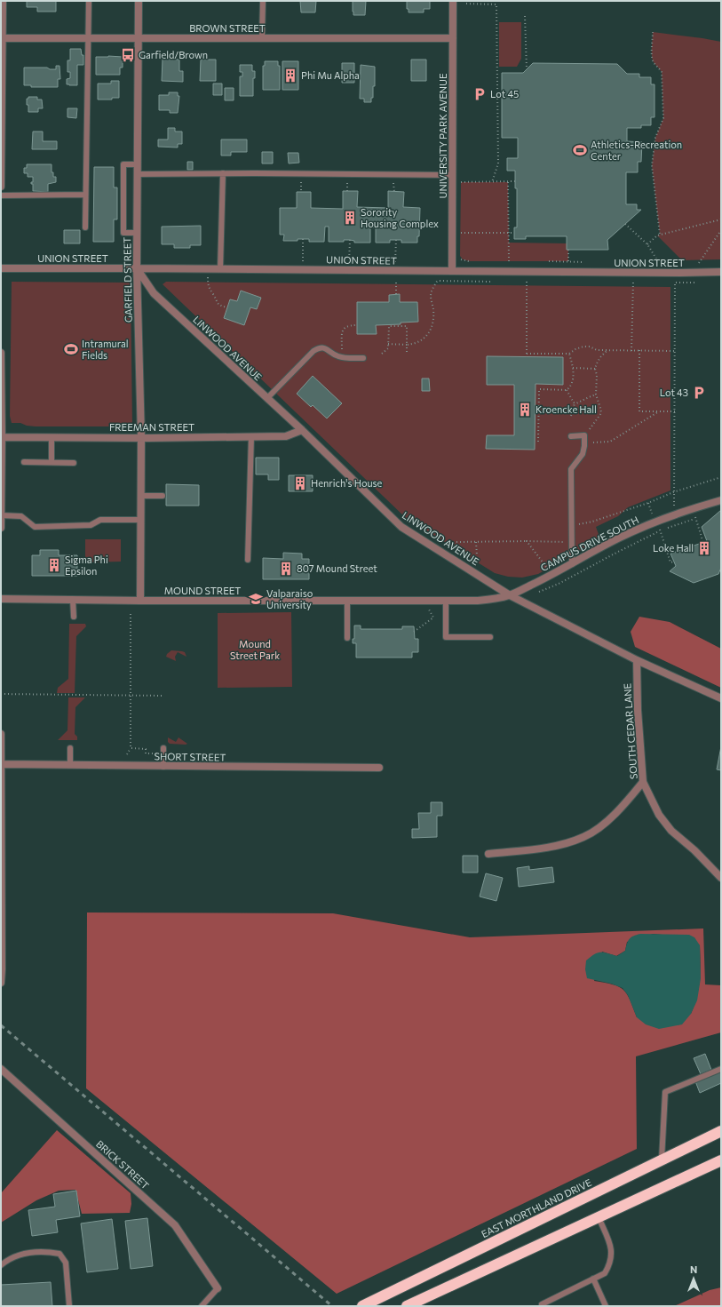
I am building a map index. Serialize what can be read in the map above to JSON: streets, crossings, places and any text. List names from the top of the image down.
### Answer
{
  "streets": {
    "highway": ["EAST MORTHLAND DRIVE"],
    "street": [
      "BROWN STREET",
      "UNIVERSITY PARK AVENUE",
      "UNION STREET",
      "GARFIELD STREET",
      "LINWOOD AVENUE",
      "FREEMAN STREET",
      "CAMPUS DRIVE SOUTH",
      "MOUND STREET",
      "SOUTH CEDAR LANE",
      "SHORT STREET",
      "BRICK STREET"
    ]
  },
  "crossings": [
    ["BROWN STREET", "UNIVERSITY PARK AVENUE"],
    ["BROWN STREET", "GARFIELD STREET"],
    ["UNIVERSITY PARK AVENUE", "UNION STREET"],
    ["UNION STREET", "GARFIELD STREET"],
    ["UNION STREET", "LINWOOD AVENUE"],
    ["GARFIELD STREET", "LINWOOD AVENUE"],
    ["GARFIELD STREET", "FREEMAN STREET"],
    ["GARFIELD STREET", "MOUND STREET"],
    ["LINWOOD AVENUE", "FREEMAN STREET"],
    ["LINWOOD AVENUE", "CAMPUS DRIVE SOUTH"],
    ["LINWOOD AVENUE", "MOUND STREET"],
    ["LINWOOD AVENUE", "SOUTH CEDAR LANE"],
    ["CAMPUS DRIVE SOUTH", "MOUND STREET"]
  ],
  "parks": ["Mound Street Park"],
  "places": {
    "bus stop": ["Garfield/Brown"],
    "building": [
      "Phi Mu Alpha",
      "Sorority Housing Complex",
      "Kroencke Hall",
      "Henrich's House",
      "Loke Hall",
      "Sigma Phi Epsilon",
      "807 Mound Street"
    ],
    "parking": ["Lot 45", "Lot 43"],
    "sports": ["Athletics-Recreation Center", "Intramural Fields"],
    "school or university": ["Valparaiso University"]
  },
  "north": "top"
}
